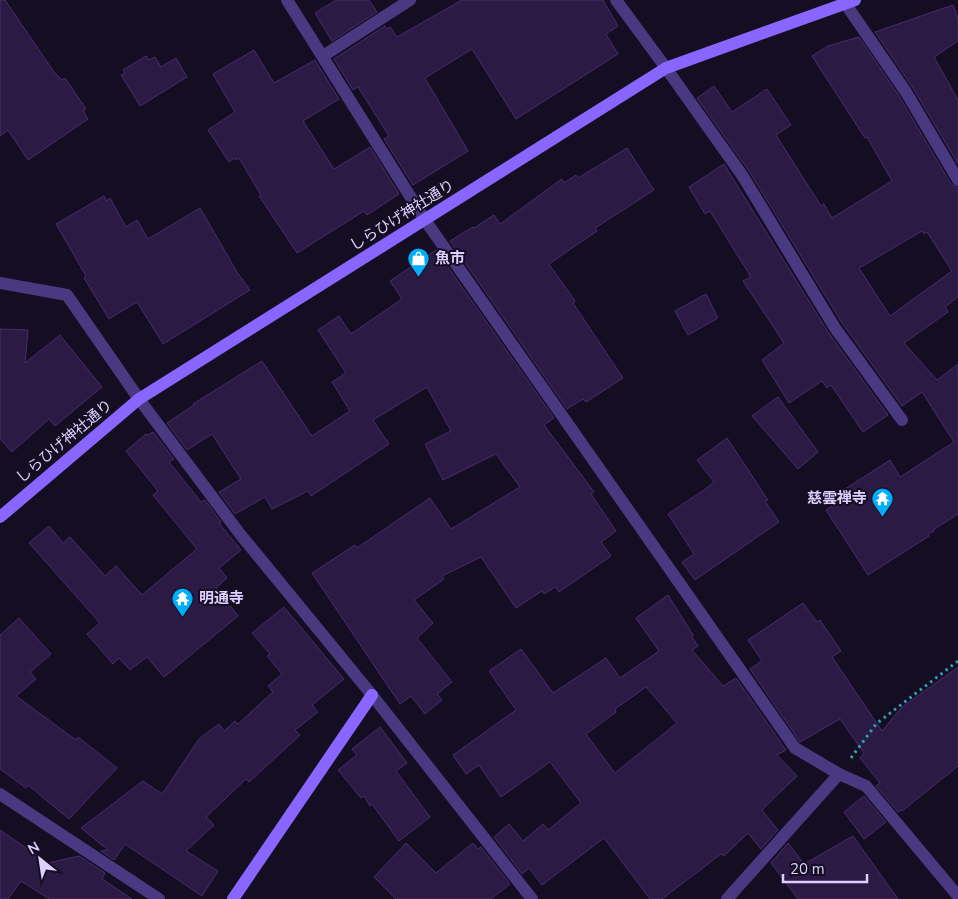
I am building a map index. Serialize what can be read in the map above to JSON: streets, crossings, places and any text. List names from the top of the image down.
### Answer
{
  "streets": {
    "street": ["しらひげ神社通り"]
  },
  "places": {
    "shop": ["魚市"],
    "temple": ["慈雲禅寺", "明通寺"]
  },
  "scale_bar": "20 m",
  "north": "top left"
}
